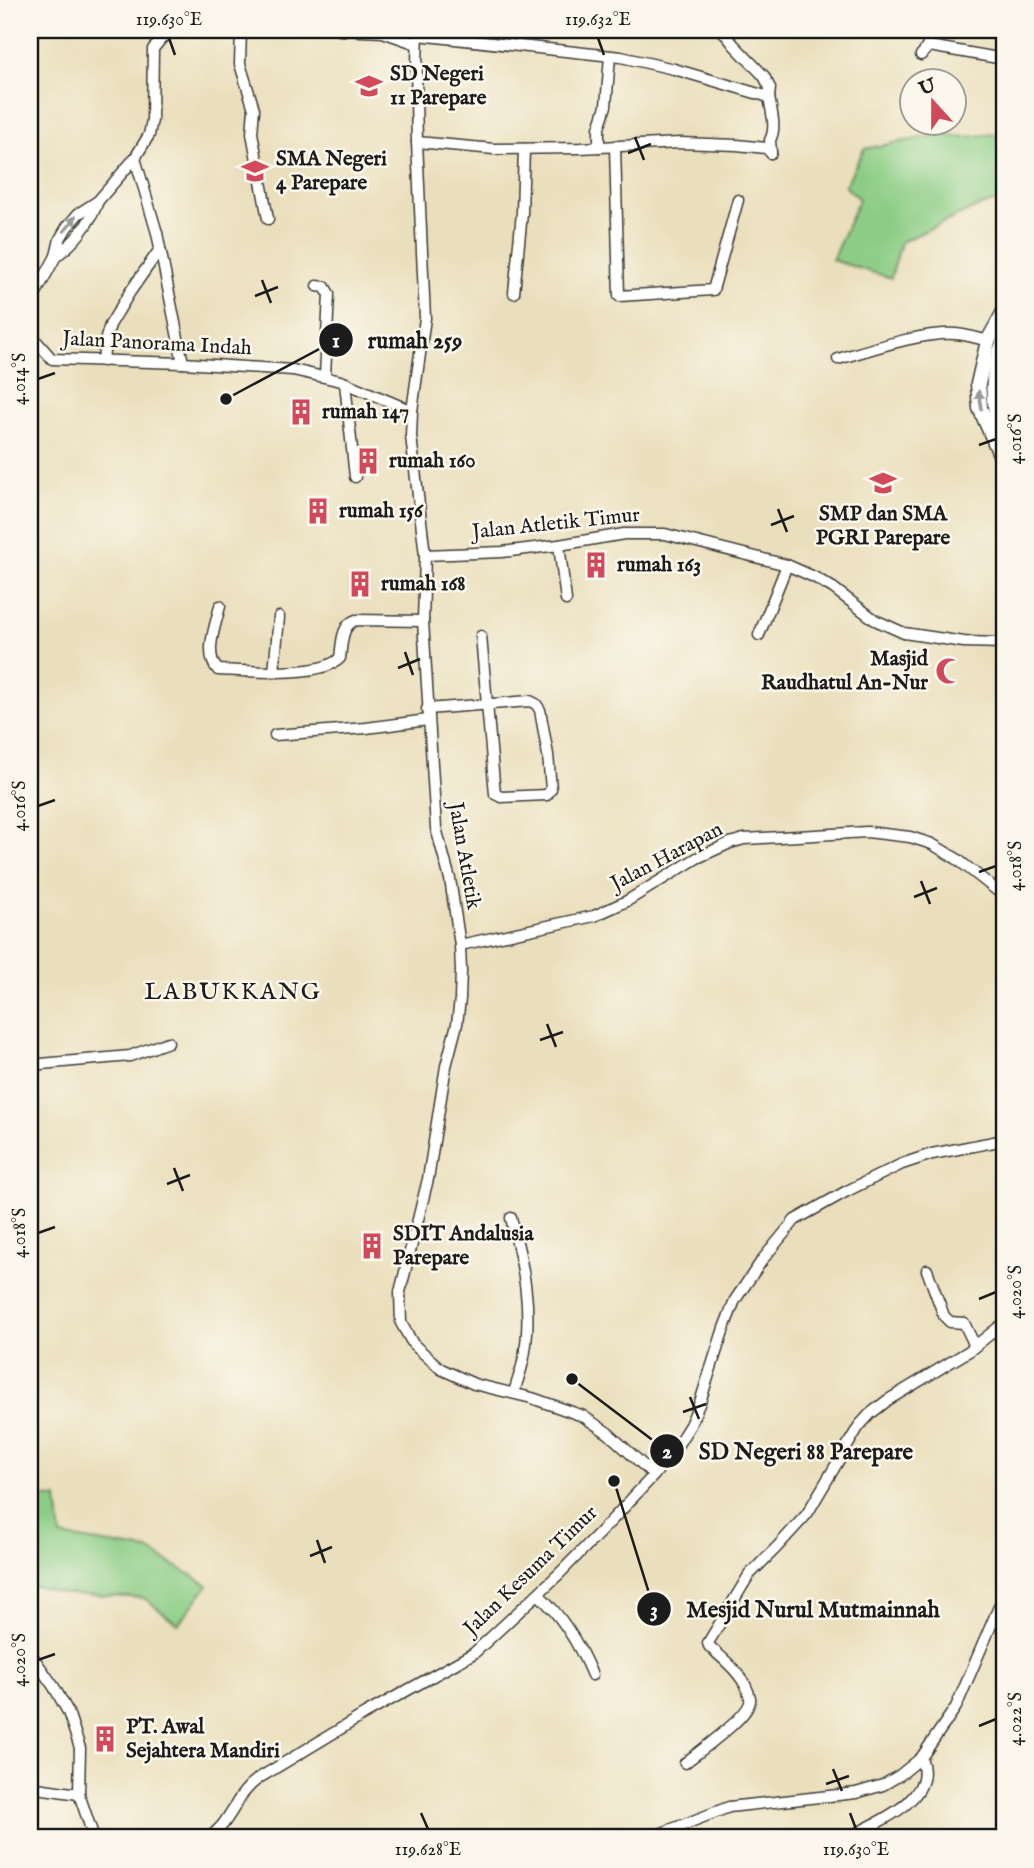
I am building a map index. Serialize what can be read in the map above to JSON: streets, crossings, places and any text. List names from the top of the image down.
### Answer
{
  "streets": {
    "street": [
      "Jalan Panorama Indah",
      "Jalan Atletik Timur",
      "Jalan Atletik",
      "Jalan Harapan",
      "Jalan Kesuma Timur"
    ]
  },
  "crossings": [
    ["Jalan Panorama Indah", "Jalan Atletik"],
    ["Jalan Atletik Timur", "Jalan Atletik"],
    ["Jalan Atletik", "Jalan Harapan"],
    ["Jalan Atletik", "Jalan Kesuma Timur"]
  ],
  "districts": ["LABUKKANG"],
  "places": {
    "school or university": ["SD Negeri 11 Parepare", "SMA Negeri 4 Parepare", "SMP dan SMA PGRI Parepare"],
    "other": ["rumah 259", "SD Negeri 88 Parepare", "Mesjid Nurul Mutmainnah"],
    "building": [
      "rumah 147",
      "rumah 160",
      "rumah 156",
      "rumah 163",
      "rumah 168",
      "SDIT Andalusia Parepare",
      "PT. Awal Sejahtera Mandiri"
    ],
    "mosque": ["Masjid Raudhatul An-Nur"]
  },
  "north": "top",
  "coordinates": [
    "119.630°E",
    "119.632°E",
    "4.014°S",
    "4.016°S",
    "4.018°S",
    "4.020°S",
    "4.022°S",
    "119.628°E"
  ]
}
